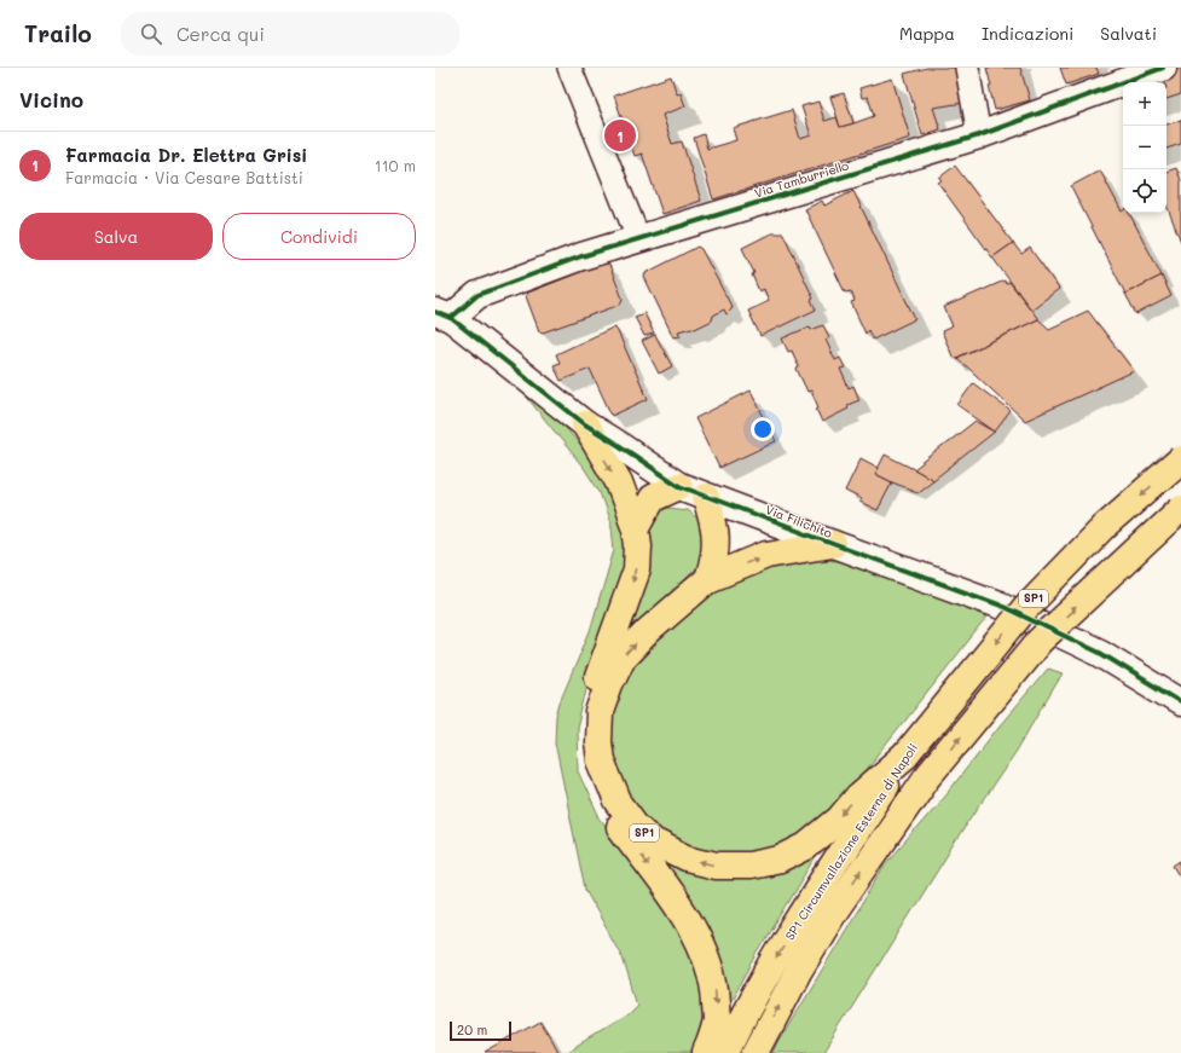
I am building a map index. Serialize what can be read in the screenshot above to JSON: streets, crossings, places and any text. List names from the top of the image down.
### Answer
{
  "streets": {
    "highway": ["SP1", "SP1 Circumvallazione Esterna di Napoli"],
    "street": ["Via Tamburriello", "Via Filichito"]
  },
  "crossings": [
    ["Via Tamburriello", "Via Filichito"],
    ["Via Filichito", "SP1"],
    ["SP1", "SP1 Circumvallazione Esterna di Napoli"]
  ],
  "scale_bar": "20 m",
  "page": {
    "header": "Trailo",
    "search": "Cerca qui",
    "nav": ["Mappa", "Indicazioni", "Salvati"],
    "heading": "Vicino",
    "map_buttons": ["+", "−"],
    "pins": "1",
    "list": [
      {
        "mark": "1",
        "name": "Farmacia Dr. Elettra Grisi",
        "note": "Farmacia · Via Cesare Battisti",
        "value": "110 m"
      }
    ],
    "buttons": ["Salva", "Condividi"],
    "scale": "20 m"
  }
}
